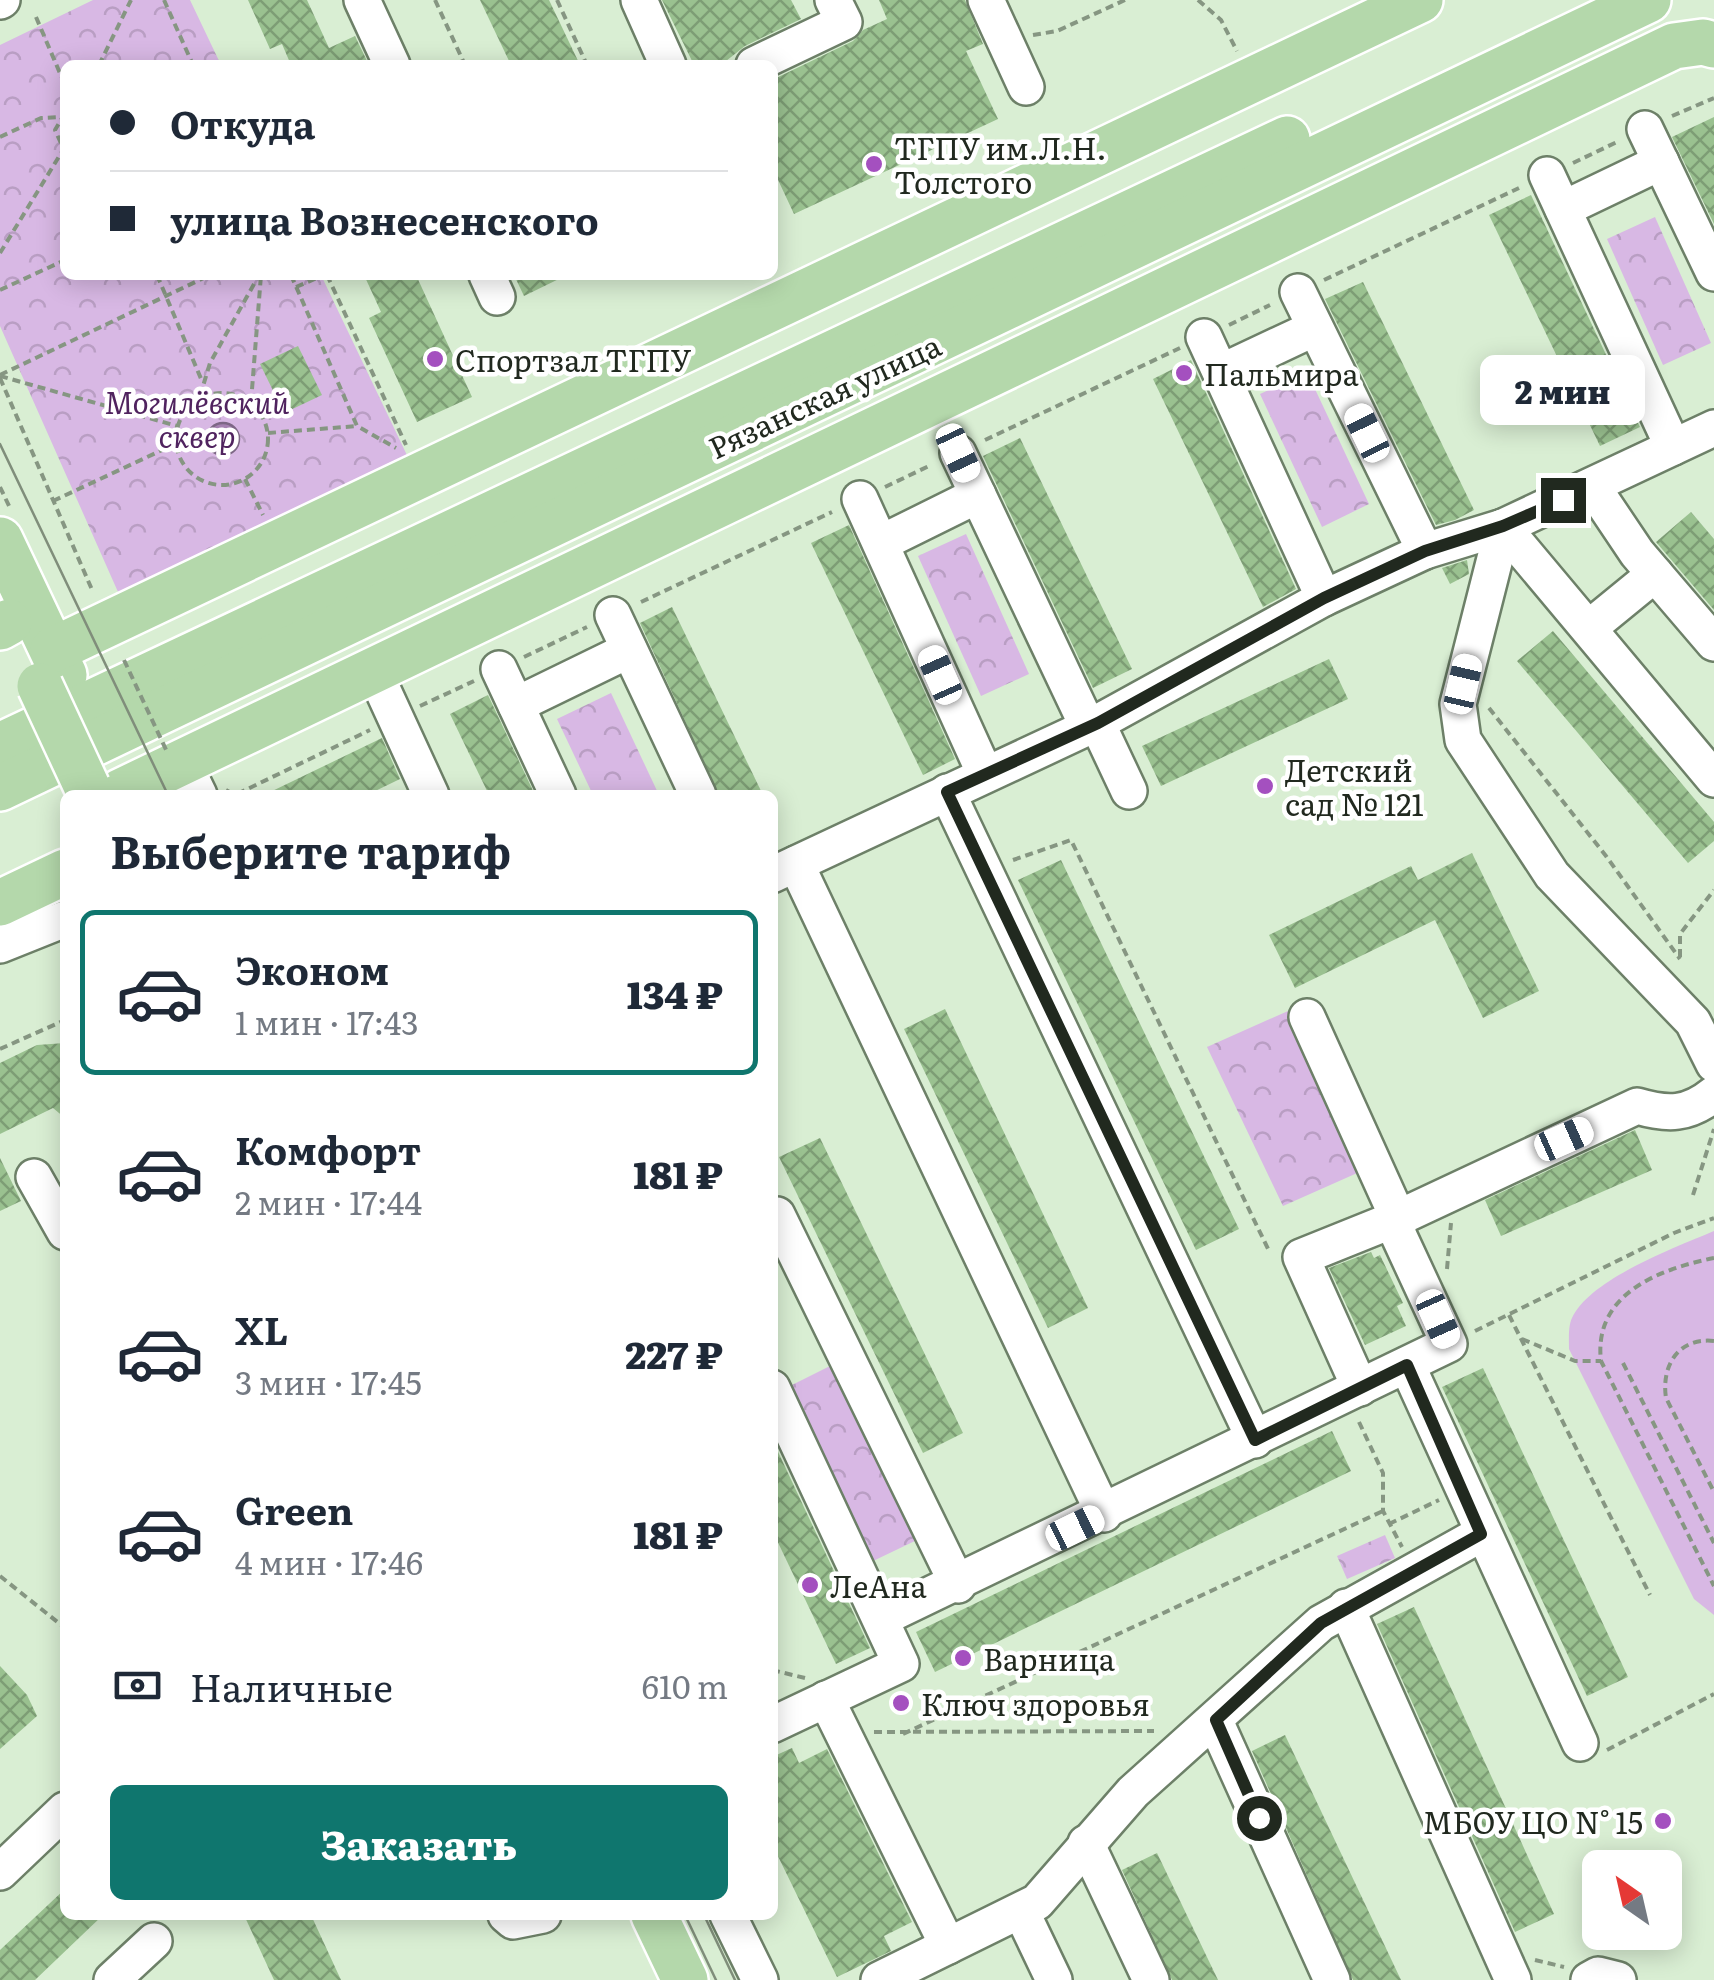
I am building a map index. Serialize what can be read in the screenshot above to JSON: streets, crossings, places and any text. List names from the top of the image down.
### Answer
{
  "streets": {
    "main road": ["Рязанская улица"]
  },
  "parks": ["Могилёвский сквер"],
  "places": [
    "ТГПУ им.Л.Н. Толстого",
    "Спортзал ТГПУ",
    "Пальмира",
    "Детский сад № 121",
    "ЛеАна",
    "Варница",
    "Ключ здоровья",
    "МБОУ ЦО N° 15"
  ],
  "north": "top left",
  "page": {
    "banner": ["Откуда", "улица Вознесенского"],
    "bubble": "2 мин",
    "heading": "Выберите тариф",
    "list": [
      {
        "name": "Эконом",
        "note": "1 мин · 17:43",
        "value": "134 ₽"
      },
      {
        "name": "Комфорт",
        "note": "2 мин · 17:44",
        "value": "181 ₽"
      },
      {
        "name": "XL",
        "note": "3 мин · 17:45",
        "value": "227 ₽"
      },
      {
        "name": "Green",
        "note": "4 мин · 17:46",
        "value": "181 ₽"
      }
    ],
    "pay": ["Наличные", "610 m"],
    "buttons": "Заказать"
  }
}
